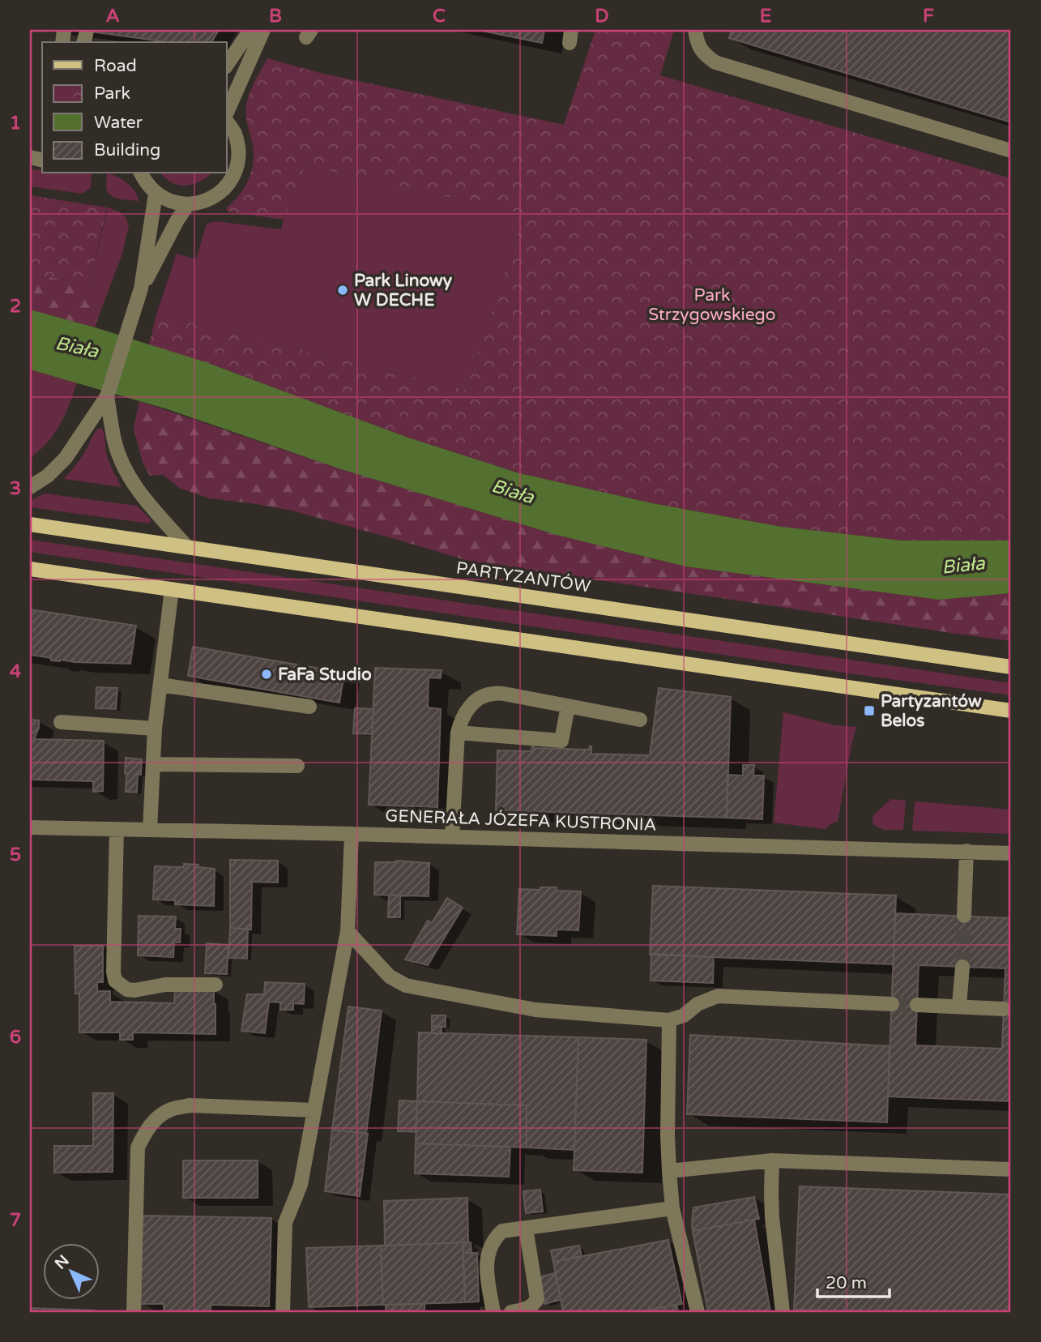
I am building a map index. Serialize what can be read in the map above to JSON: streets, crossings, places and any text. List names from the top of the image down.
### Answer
{
  "streets": {
    "main road": ["PARTYZANTÓW"],
    "street": ["GENERAŁA JÓZEFA KUSTRONIA"]
  },
  "water": ["Biała"],
  "parks": ["Park Strzygowskiego"],
  "places": {
    "other": ["Park Linowy W DECHE", "FaFa Studio"],
    "transit": ["Partyzantów Belos"]
  },
  "legend": [
    "Road",
    "Park",
    "Water",
    "Building"
  ],
  "scale_bar": "20 m",
  "north": "top left",
  "grid": {
    "columns": [
      "A",
      "B",
      "C",
      "D",
      "E",
      "F"
    ],
    "rows": [
      "1",
      "2",
      "3",
      "4",
      "5",
      "6",
      "7"
    ]
  }
}
